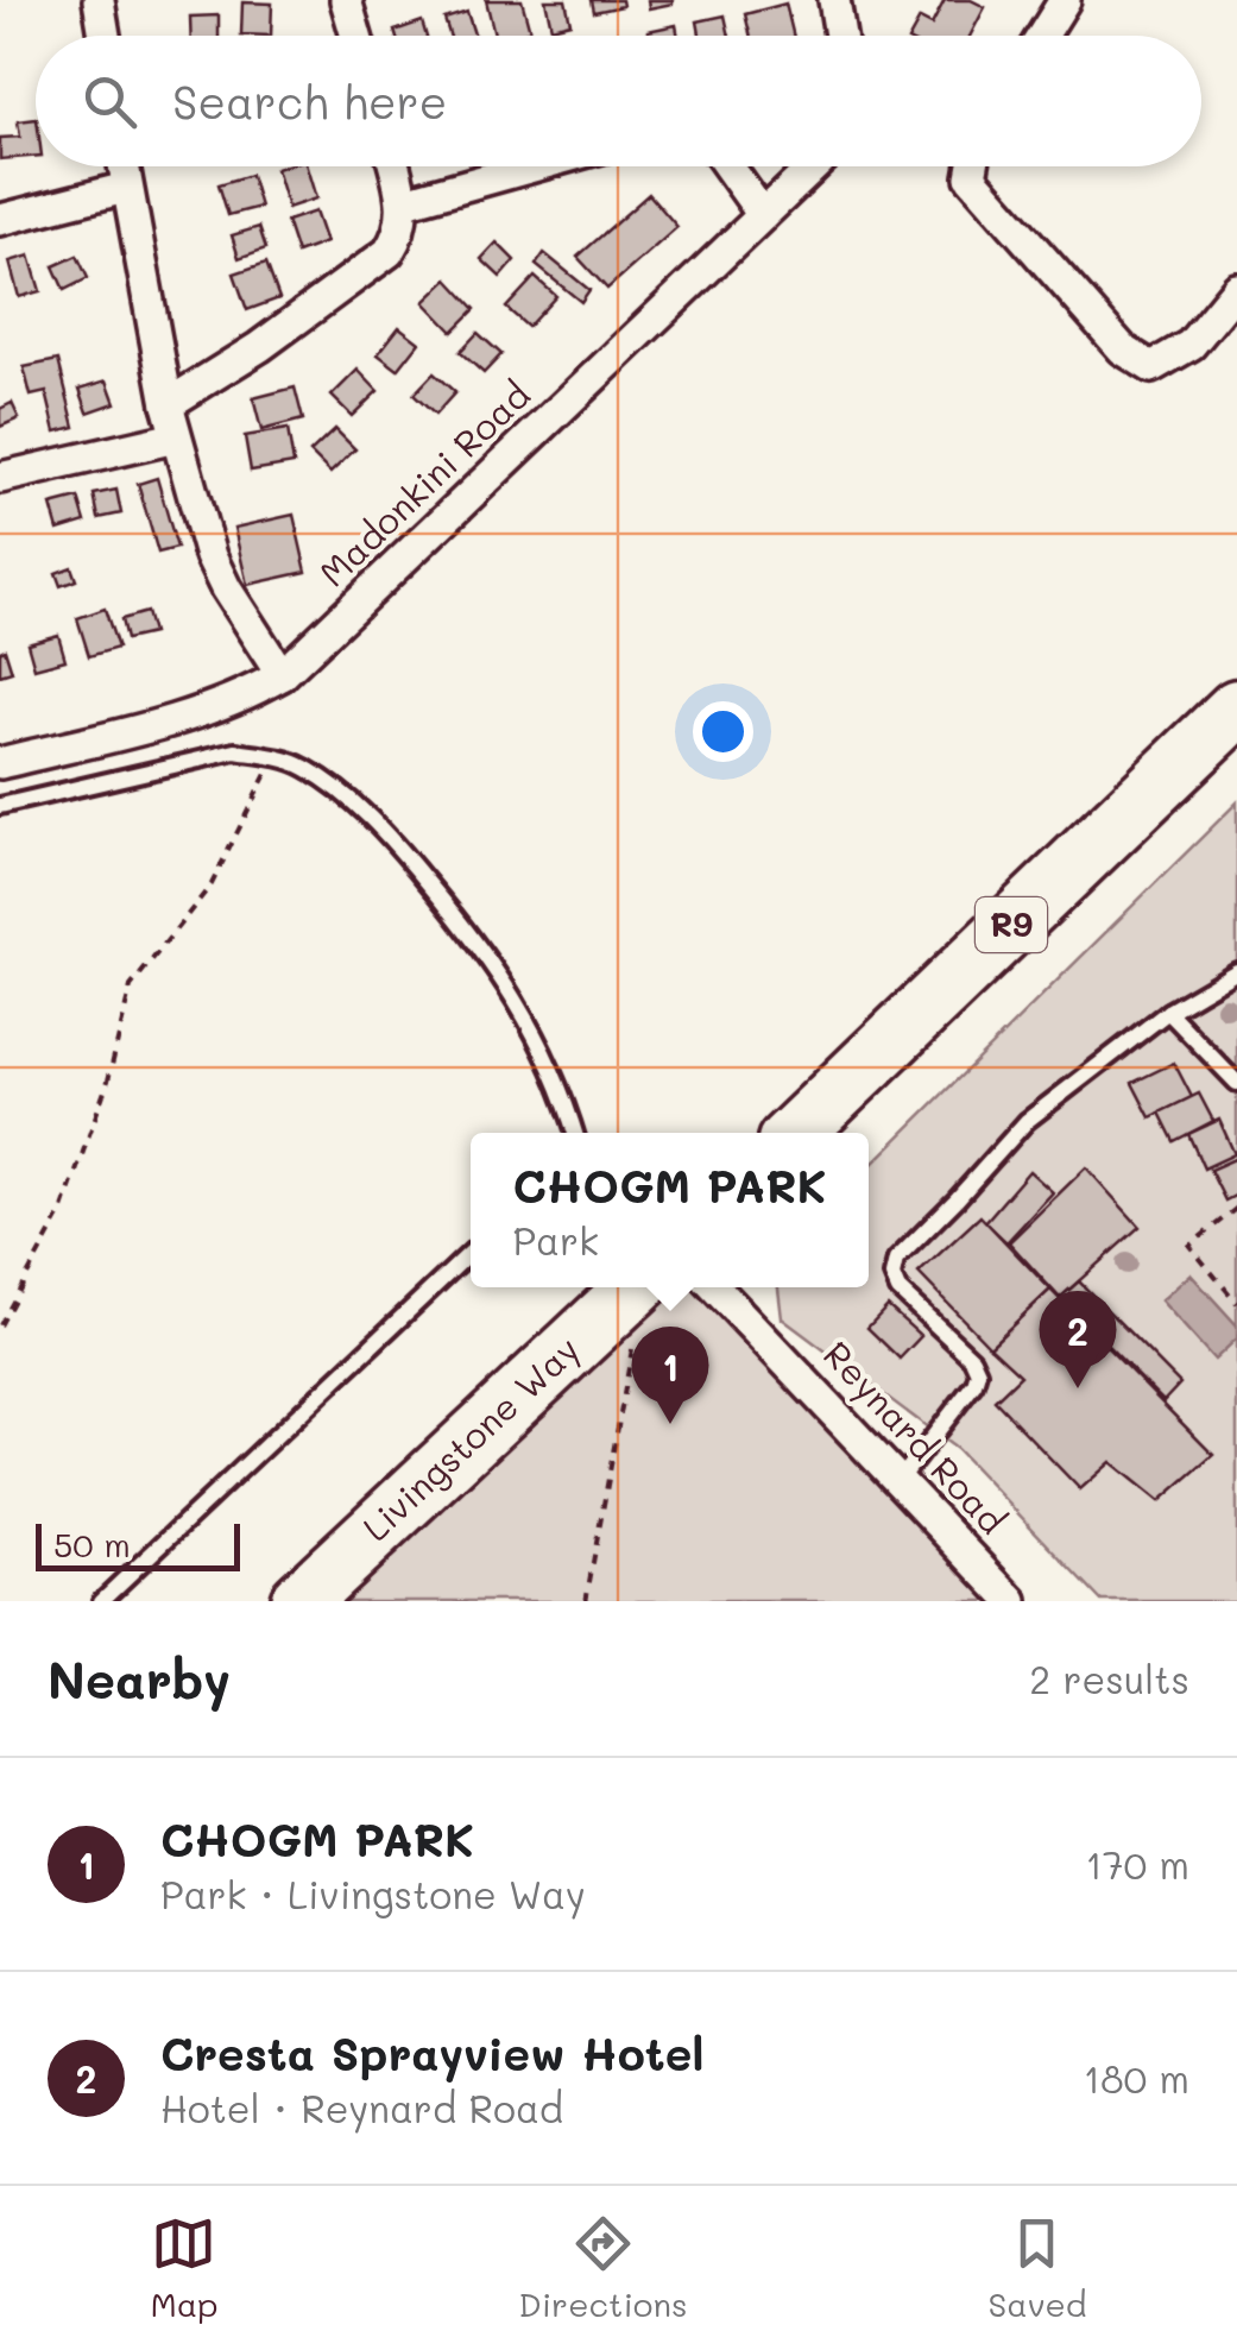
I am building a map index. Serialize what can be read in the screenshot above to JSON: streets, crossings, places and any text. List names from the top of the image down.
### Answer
{
  "streets": {
    "highway": ["R9", "Livingstone Way"],
    "street": ["Madonkini Road", "Reynard Road"]
  },
  "scale_bar": "50 m",
  "page": {
    "search": "Search here",
    "popup": ["CHOGM PARK", "Park"],
    "pins": ["2", "1"],
    "scale": "50 m",
    "heading": ["Nearby", "2 results"],
    "list": [
      {
        "mark": "1",
        "name": "CHOGM PARK",
        "note": "Park · Livingstone Way",
        "value": "170 m"
      },
      {
        "mark": "2",
        "name": "Cresta Sprayview Hotel",
        "note": "Hotel · Reynard Road",
        "value": "180 m"
      }
    ],
    "nav": ["Map", "Directions", "Saved"]
  }
}
